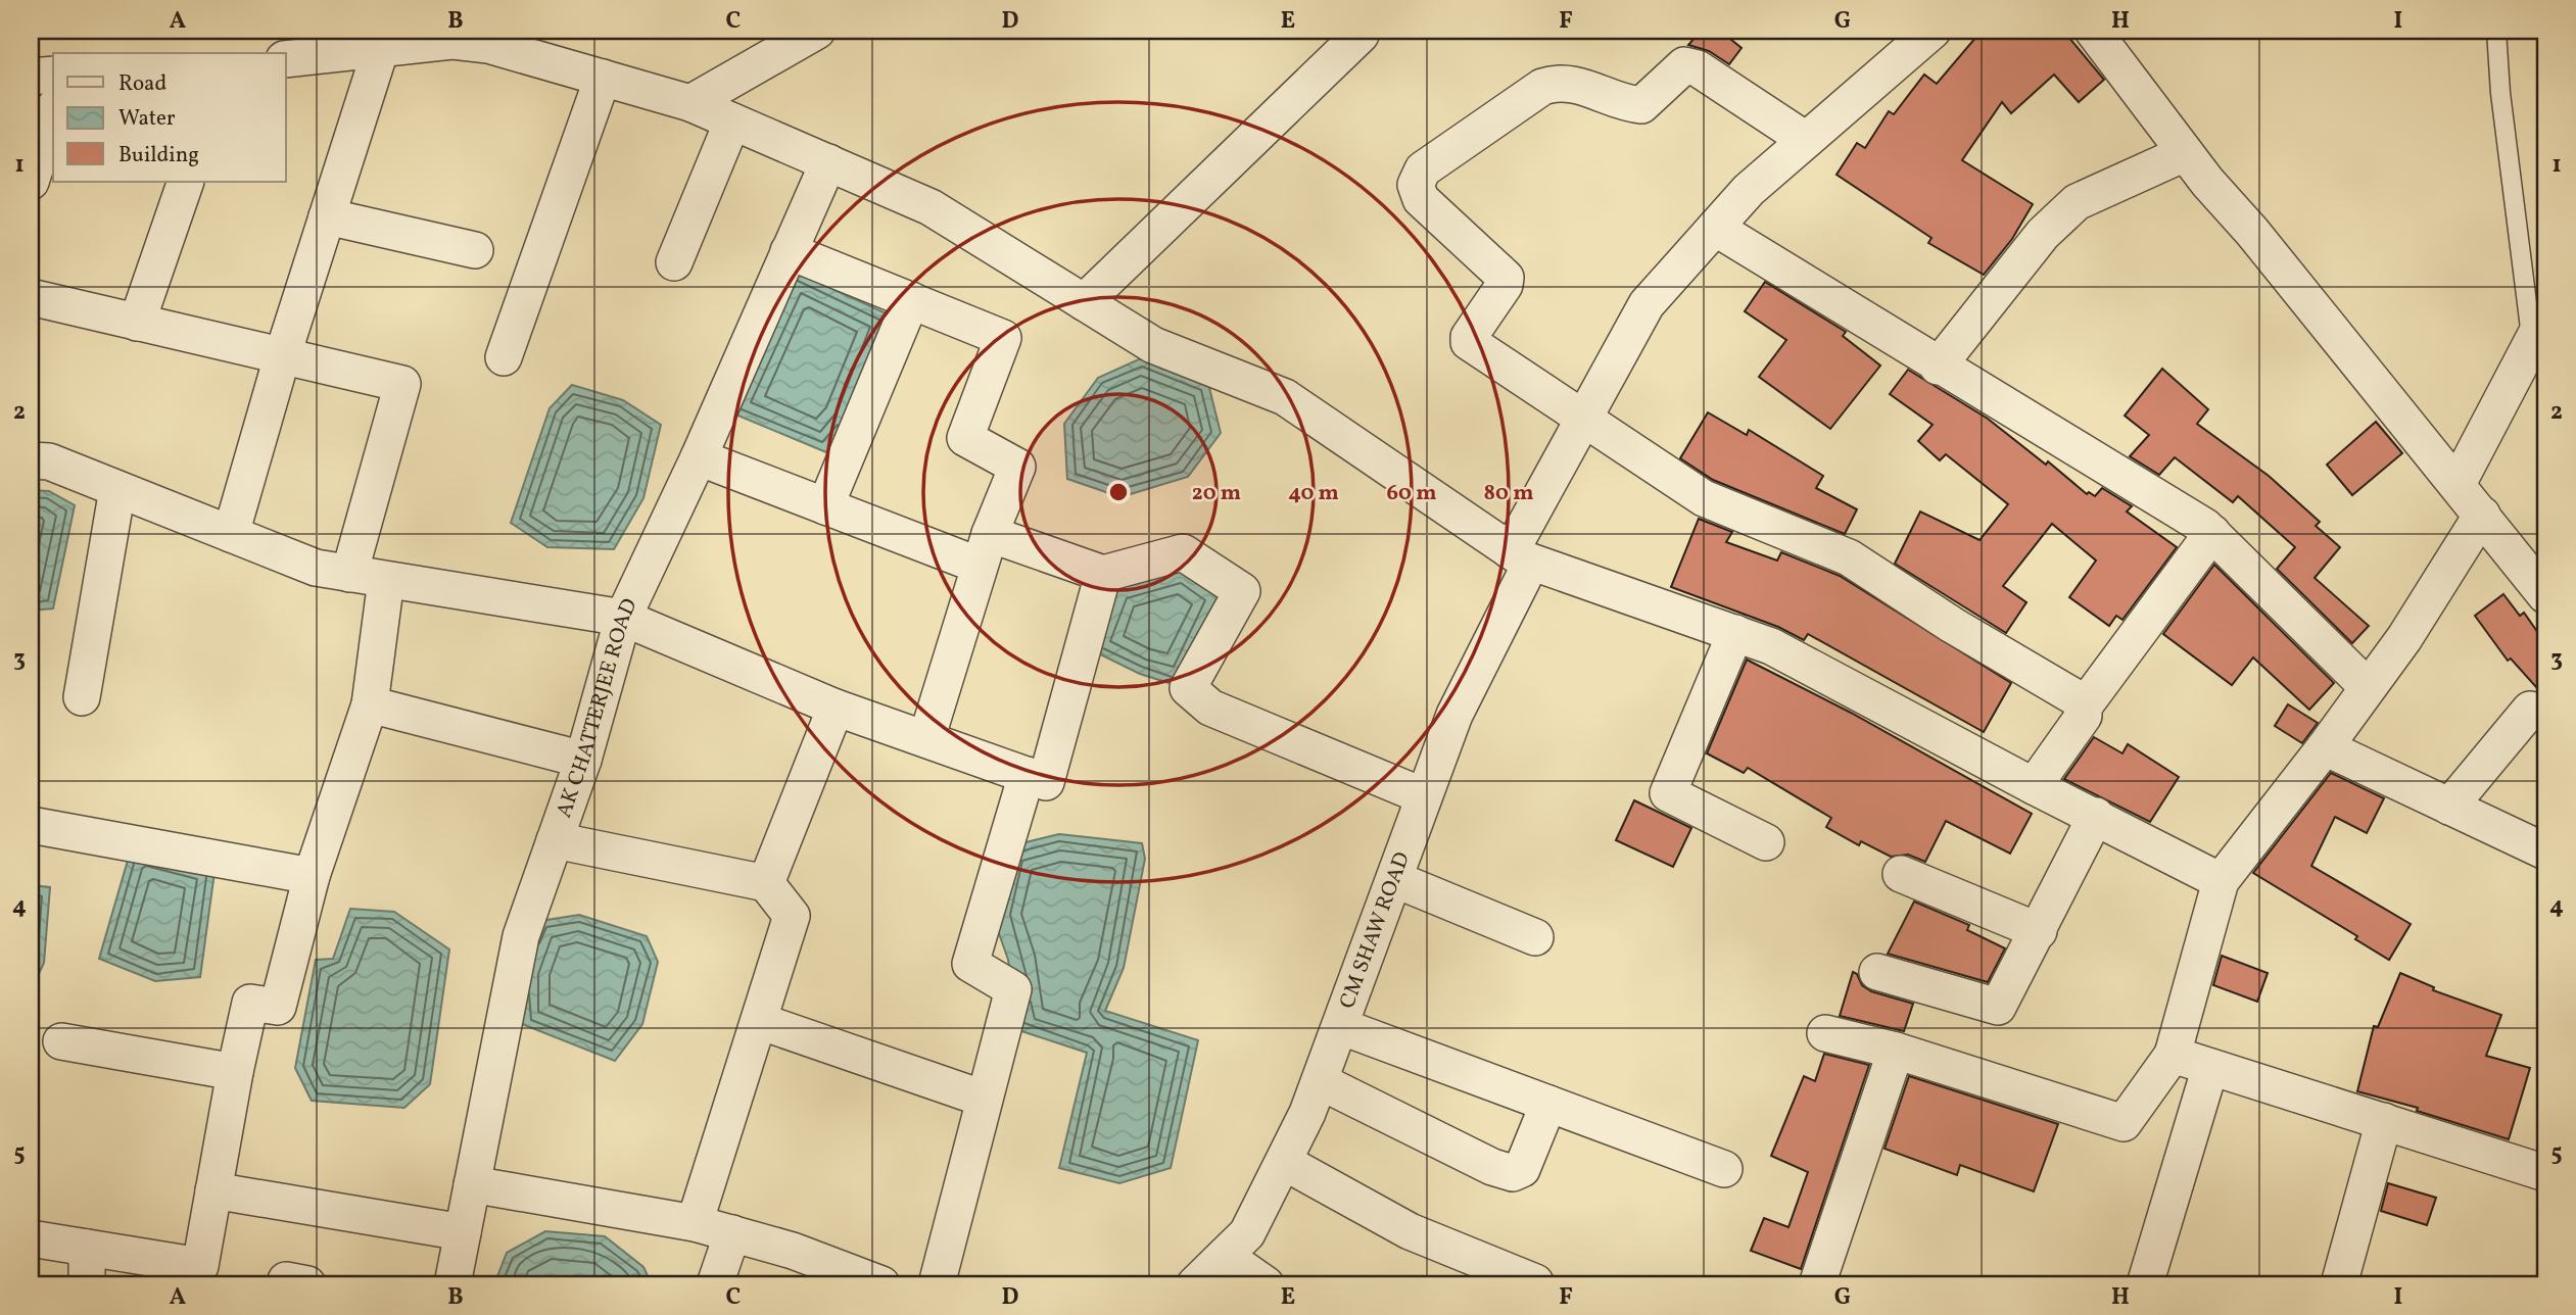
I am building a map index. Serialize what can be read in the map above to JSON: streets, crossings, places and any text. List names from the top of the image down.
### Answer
{
  "streets": {
    "street": ["AK CHATTERJEE ROAD", "CM SHAW ROAD"]
  },
  "legend": ["Road", "Water", "Building"],
  "grid": {
    "columns": [
      "A",
      "B",
      "C",
      "D",
      "E",
      "F",
      "G",
      "H",
      "I"
    ],
    "rows": [
      "1",
      "2",
      "3",
      "4",
      "5"
    ]
  },
  "rings": [
    "20 m",
    "40 m",
    "60 m",
    "80 m"
  ]
}
